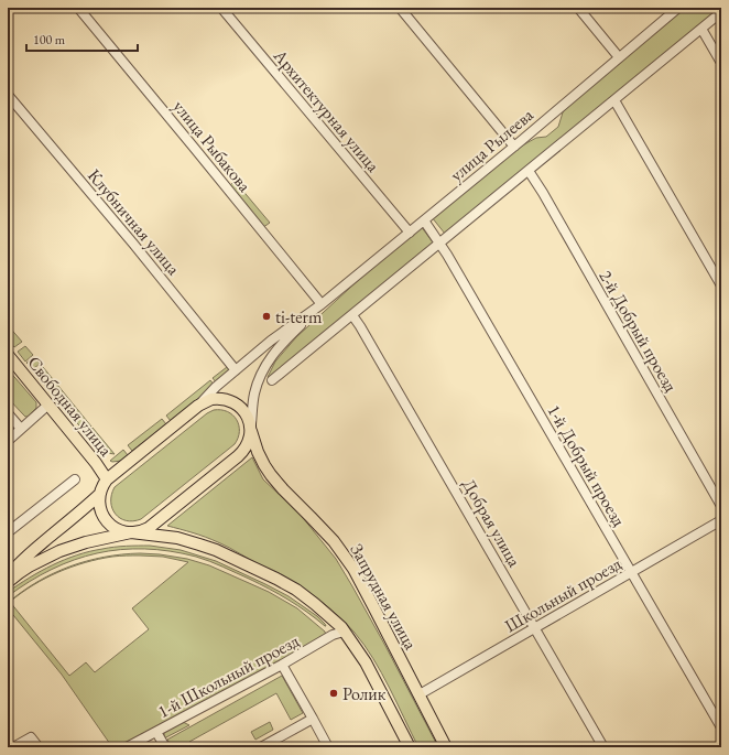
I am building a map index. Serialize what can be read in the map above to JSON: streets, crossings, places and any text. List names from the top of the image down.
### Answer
{
  "streets": {
    "main road": ["Свободная улица", "Запрудная улица"],
    "street": [
      "Архитектурная улица",
      "улица Рылеева",
      "улица Рыбакова",
      "Клубничная улица",
      "2-й Добрый проезд",
      "1-й Добрый проезд",
      "Добрая улица",
      "Школьный проезд",
      "1-й Школьный проезд"
    ]
  },
  "crossings": [
    ["Архитектурная улица", "улица Рылеева"],
    ["улица Рылеева", "улица Рыбакова"],
    ["улица Рылеева", "Клубничная улица"],
    ["улица Рылеева", "1-й Добрый проезд"],
    ["улица Рылеева", "Запрудная улица"],
    ["1-й Добрый проезд", "Школьный проезд"],
    ["Добрая улица", "Школьный проезд"],
    ["Школьный проезд", "Запрудная улица"]
  ],
  "places": ["ti-term", "Ролик"],
  "scale_bar": "100 m"
}
